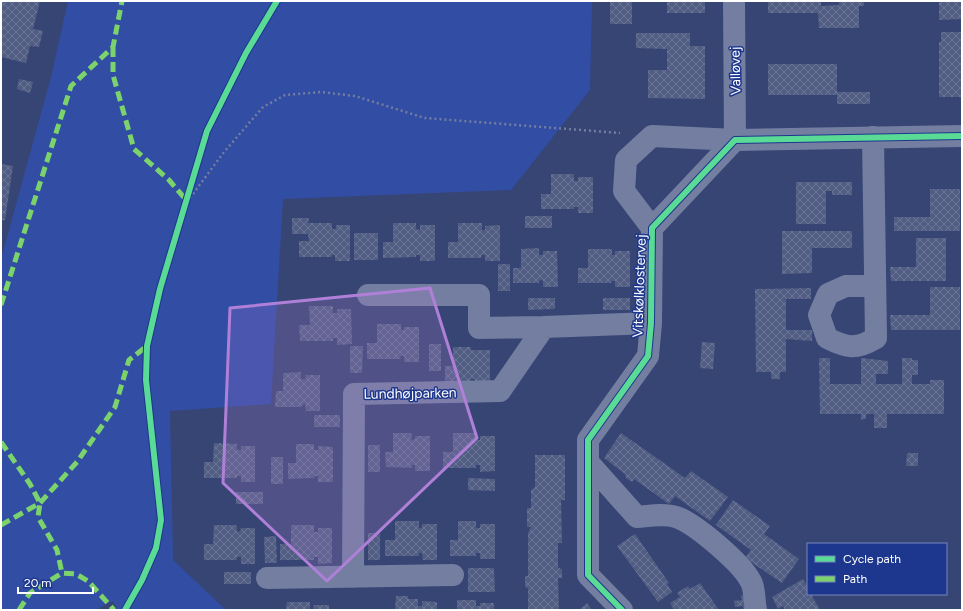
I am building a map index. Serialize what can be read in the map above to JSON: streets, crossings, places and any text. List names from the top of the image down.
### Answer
{
  "streets": {
    "street": ["Valløvej", "Vitskølklostervej", "Lundhøjparken"]
  },
  "crossings": [
    ["Valløvej", "Vitskølklostervej"]
  ],
  "legend": ["Cycle path", "Path"],
  "scale_bar": "20 m"
}
